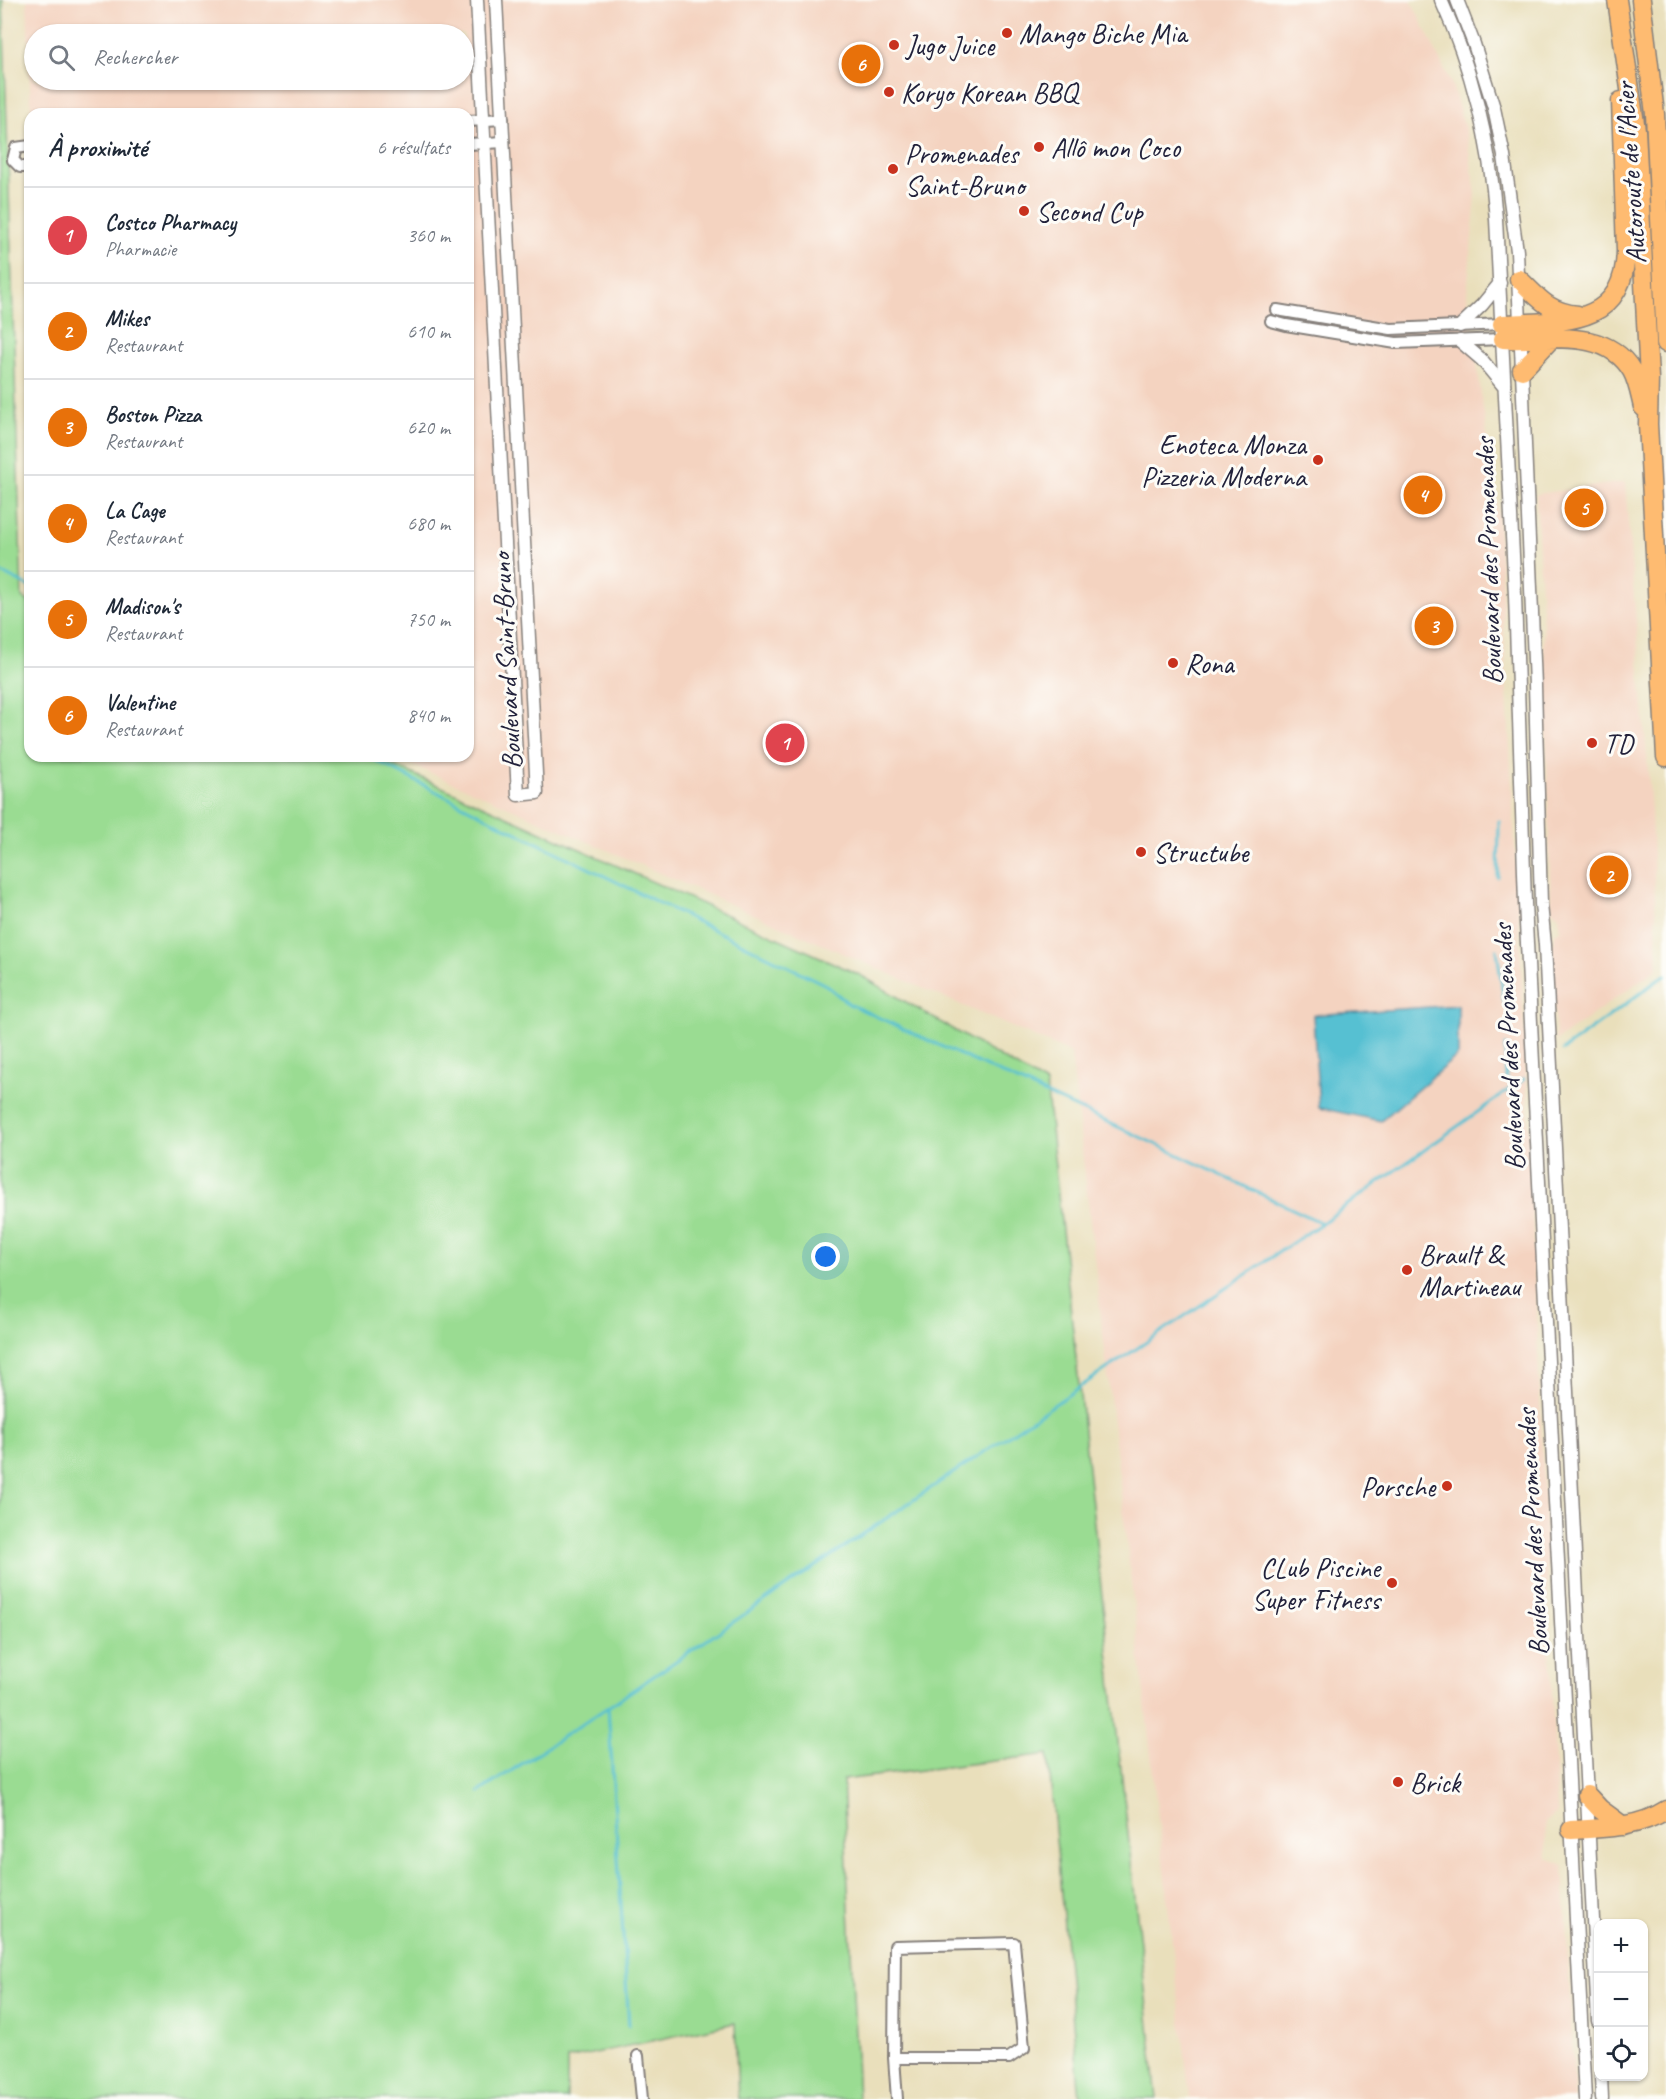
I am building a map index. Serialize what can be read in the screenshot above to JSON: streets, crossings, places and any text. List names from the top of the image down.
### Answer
{
  "streets": {
    "highway": ["Autoroute de l'Acier"],
    "street": ["Boulevard des Promenades", "Boulevard Saint-Bruno"]
  },
  "places": [
    "Mango Biche Mia",
    "Jugo Juice",
    "Koryo Korean BBQ",
    "Allô mon Coco",
    "Promenades Saint-Bruno",
    "Second Cup",
    "Enoteca Monza Pizzeria Moderna",
    "Rona",
    "TD",
    "Structube",
    "Brault & Martineau",
    "Porsche",
    "CLub Piscine Super Fitness",
    "Brick"
  ],
  "page": {
    "search": "Rechercher",
    "pins": [
      "6",
      "4",
      "5",
      "3",
      "1",
      "2"
    ],
    "heading": ["À proximité", "6 résultats"],
    "list": [
      {
        "mark": "1",
        "name": "Costco Pharmacy",
        "note": "Pharmacie",
        "value": "360 m"
      },
      {
        "mark": "2",
        "name": "Mikes",
        "note": "Restaurant",
        "value": "610 m"
      },
      {
        "mark": "3",
        "name": "Boston Pizza",
        "note": "Restaurant",
        "value": "620 m"
      },
      {
        "mark": "4",
        "name": "La Cage",
        "note": "Restaurant",
        "value": "680 m"
      },
      {
        "mark": "5",
        "name": "Madison's",
        "note": "Restaurant",
        "value": "750 m"
      },
      {
        "mark": "6",
        "name": "Valentine",
        "note": "Restaurant",
        "value": "840 m"
      }
    ],
    "map_buttons": ["+", "−"]
  }
}
